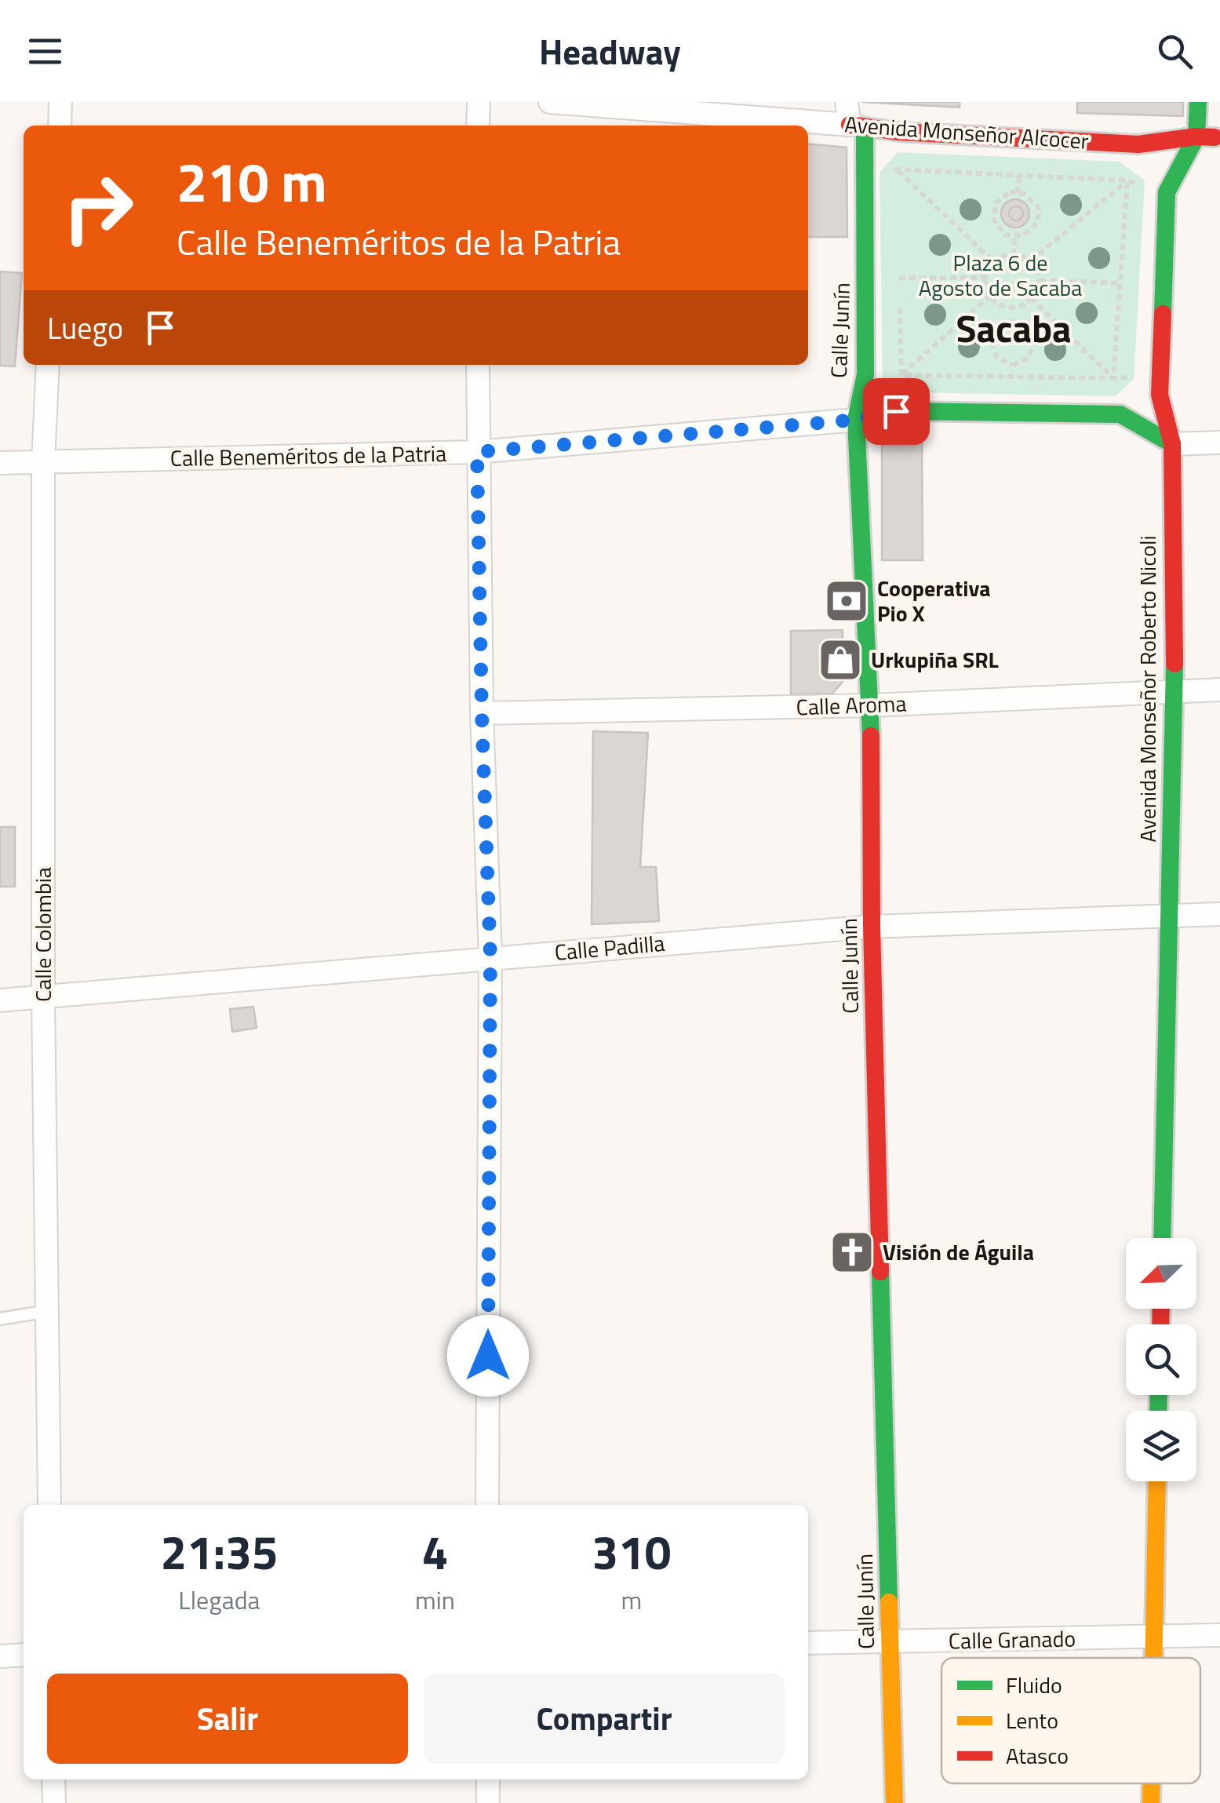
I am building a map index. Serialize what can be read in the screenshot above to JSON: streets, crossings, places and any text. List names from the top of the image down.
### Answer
{
  "streets": {
    "main road": [
      "Avenida Monseñor Alcocer",
      "Calle Junín",
      "Calle Beneméritos de la Patria",
      "Avenida Monseñor Roberto Nicoli"
    ],
    "street": [
      "Calle Aroma",
      "Calle Colombia",
      "Calle Padilla",
      "Calle Granado"
    ]
  },
  "crossings": [
    ["Avenida Monseñor Alcocer", "Calle Junín"],
    ["Avenida Monseñor Alcocer", "Avenida Monseñor Roberto Nicoli"],
    ["Calle Junín", "Calle Beneméritos de la Patria"],
    ["Calle Junín", "Calle Aroma"],
    ["Calle Junín", "Calle Padilla"],
    ["Calle Junín", "Calle Granado"],
    ["Calle Beneméritos de la Patria", "Avenida Monseñor Roberto Nicoli"],
    ["Calle Beneméritos de la Patria", "Calle Colombia"],
    ["Avenida Monseñor Roberto Nicoli", "Calle Aroma"],
    ["Avenida Monseñor Roberto Nicoli", "Calle Padilla"],
    ["Calle Colombia", "Calle Padilla"]
  ],
  "districts": ["Sacaba"],
  "parks": ["Plaza 6 de Agosto de Sacaba"],
  "places": {
    "bank": ["Cooperativa Pio X"],
    "shop": ["Urkupiña SRL"],
    "church": ["Visión de Águila"]
  },
  "legend": ["Fluido", "Lento", "Atasco"],
  "north": "bottom left",
  "page": {
    "header": "Headway",
    "turn": ["210 m", "Calle Beneméritos de la Patria"],
    "then": "Luego",
    "eta": [
      "21:35",
      "Llegada",
      "4",
      "min",
      "310",
      "m"
    ],
    "buttons": ["Salir", "Compartir"]
  }
}
